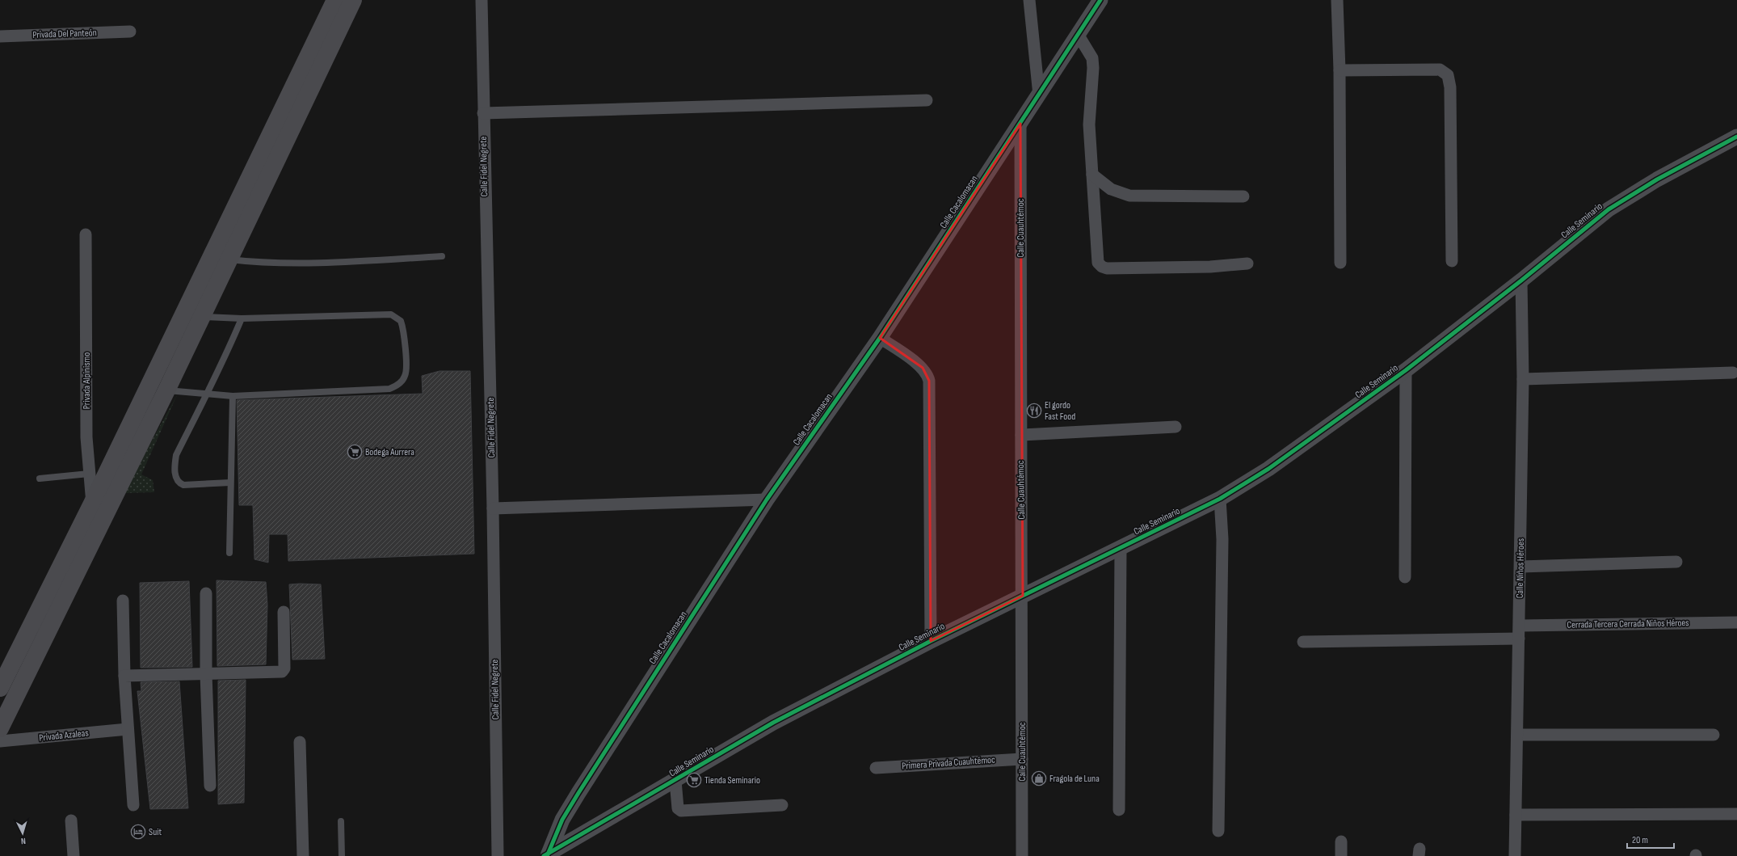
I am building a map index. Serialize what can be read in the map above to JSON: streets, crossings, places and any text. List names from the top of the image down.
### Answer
{
  "streets": {
    "street": [
      "Privada Del Panteón",
      "Calle Fidel Negrete",
      "Calle Cacalomacan",
      "Calle Seminario",
      "Calle Cuauhtémoc",
      "Privada Alpinismo",
      "Calle Niños Héroes",
      "Cerrada Tercera Cerrada Niños Héroes",
      "Privada Azaleas",
      "Primera Privada Cuauhtémoc"
    ]
  },
  "crossings": [
    ["Calle Cacalomacan", "Calle Seminario"],
    ["Calle Cacalomacan", "Calle Cuauhtémoc"],
    ["Calle Seminario", "Calle Cuauhtémoc"],
    ["Calle Seminario", "Calle Niños Héroes"],
    ["Calle Cuauhtémoc", "Primera Privada Cuauhtémoc"],
    ["Calle Niños Héroes", "Cerrada Tercera Cerrada Niños Héroes"]
  ],
  "places": {
    "restaurant": ["El gordo Fast Food"],
    "supermarket": ["Bodega Aurrera", "Tienda Seminario"],
    "shop": ["Fragola de Luna"],
    "hotel": ["Suit"]
  },
  "scale_bar": "20 m",
  "north": "bottom"
}
